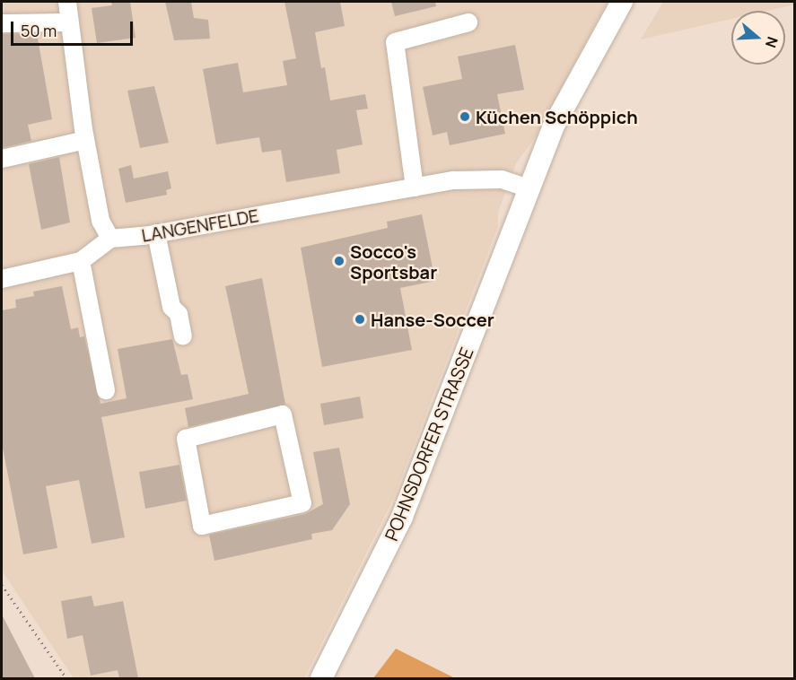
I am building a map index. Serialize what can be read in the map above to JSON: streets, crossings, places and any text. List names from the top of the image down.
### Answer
{
  "streets": {
    "main road": ["POHNSDORFER STRASSE"],
    "street": ["LANGENFELDE"]
  },
  "crossings": [
    ["LANGENFELDE", "POHNSDORFER STRASSE"]
  ],
  "places": ["Küchen Schöppich", "Socco's Sportsbar", "Hanse-Soccer"],
  "scale_bar": "50 m",
  "north": "right"
}
